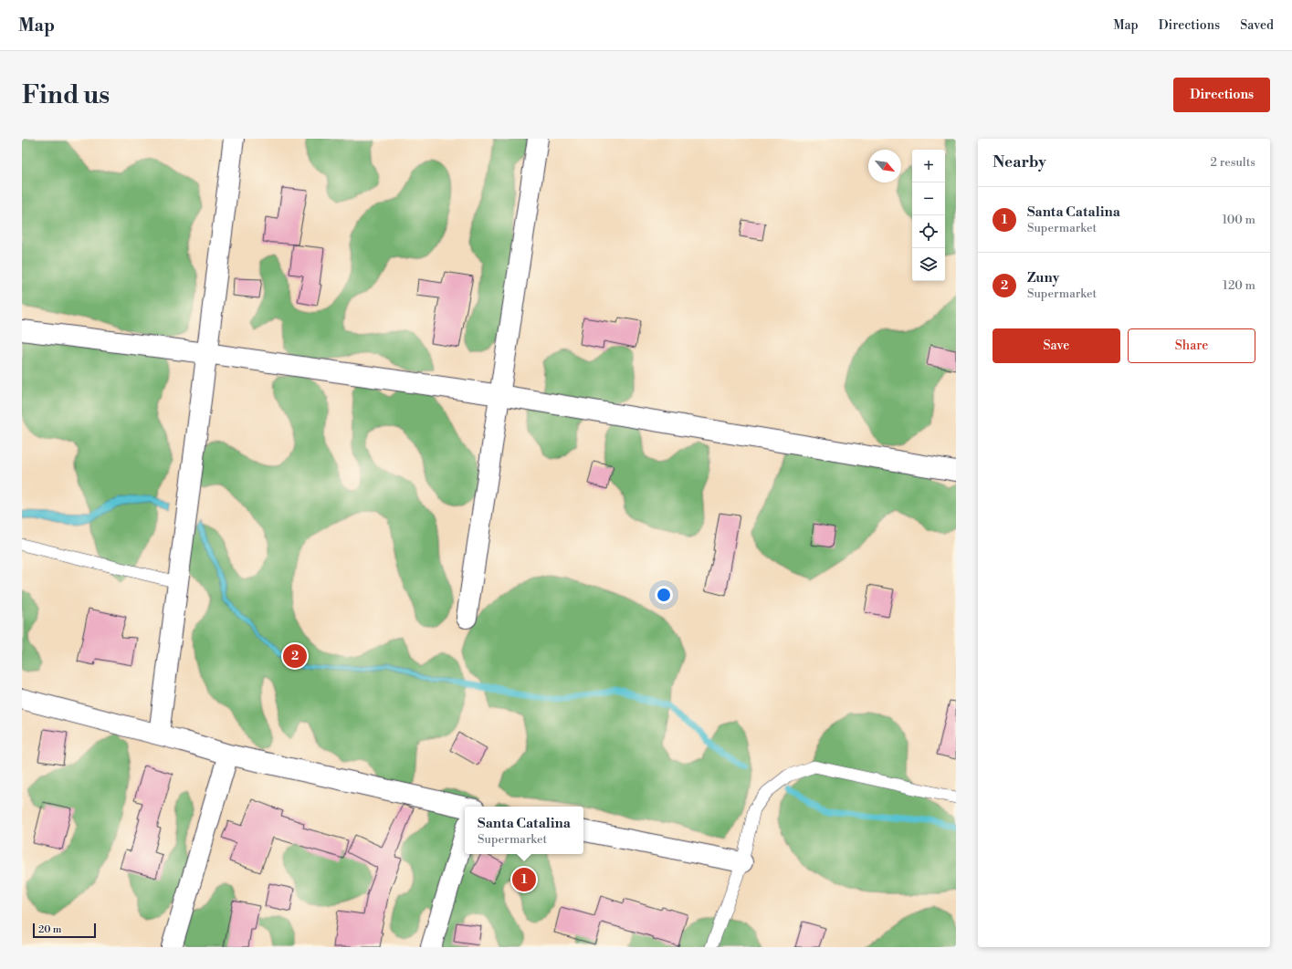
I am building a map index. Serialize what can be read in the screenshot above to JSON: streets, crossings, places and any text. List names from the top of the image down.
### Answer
{
  "scale_bar": "20 m",
  "north": "bottom right",
  "page": {
    "header": "Map",
    "nav": ["Map", "Directions", "Saved"],
    "buttons": [
      "Directions",
      ["Save", "Share"]
    ],
    "title": "Find us",
    "heading": ["Nearby", "2 results"],
    "map_buttons": ["+", "−"],
    "list": [
      {
        "mark": "1",
        "name": "Santa Catalina",
        "note": "Supermarket",
        "value": "100 m"
      },
      {
        "mark": "2",
        "name": "Zuny",
        "note": "Supermarket",
        "value": "120 m"
      }
    ],
    "pins": ["2", "1"],
    "popup": ["Santa Catalina", "Supermarket"],
    "scale": "20 m"
  }
}
